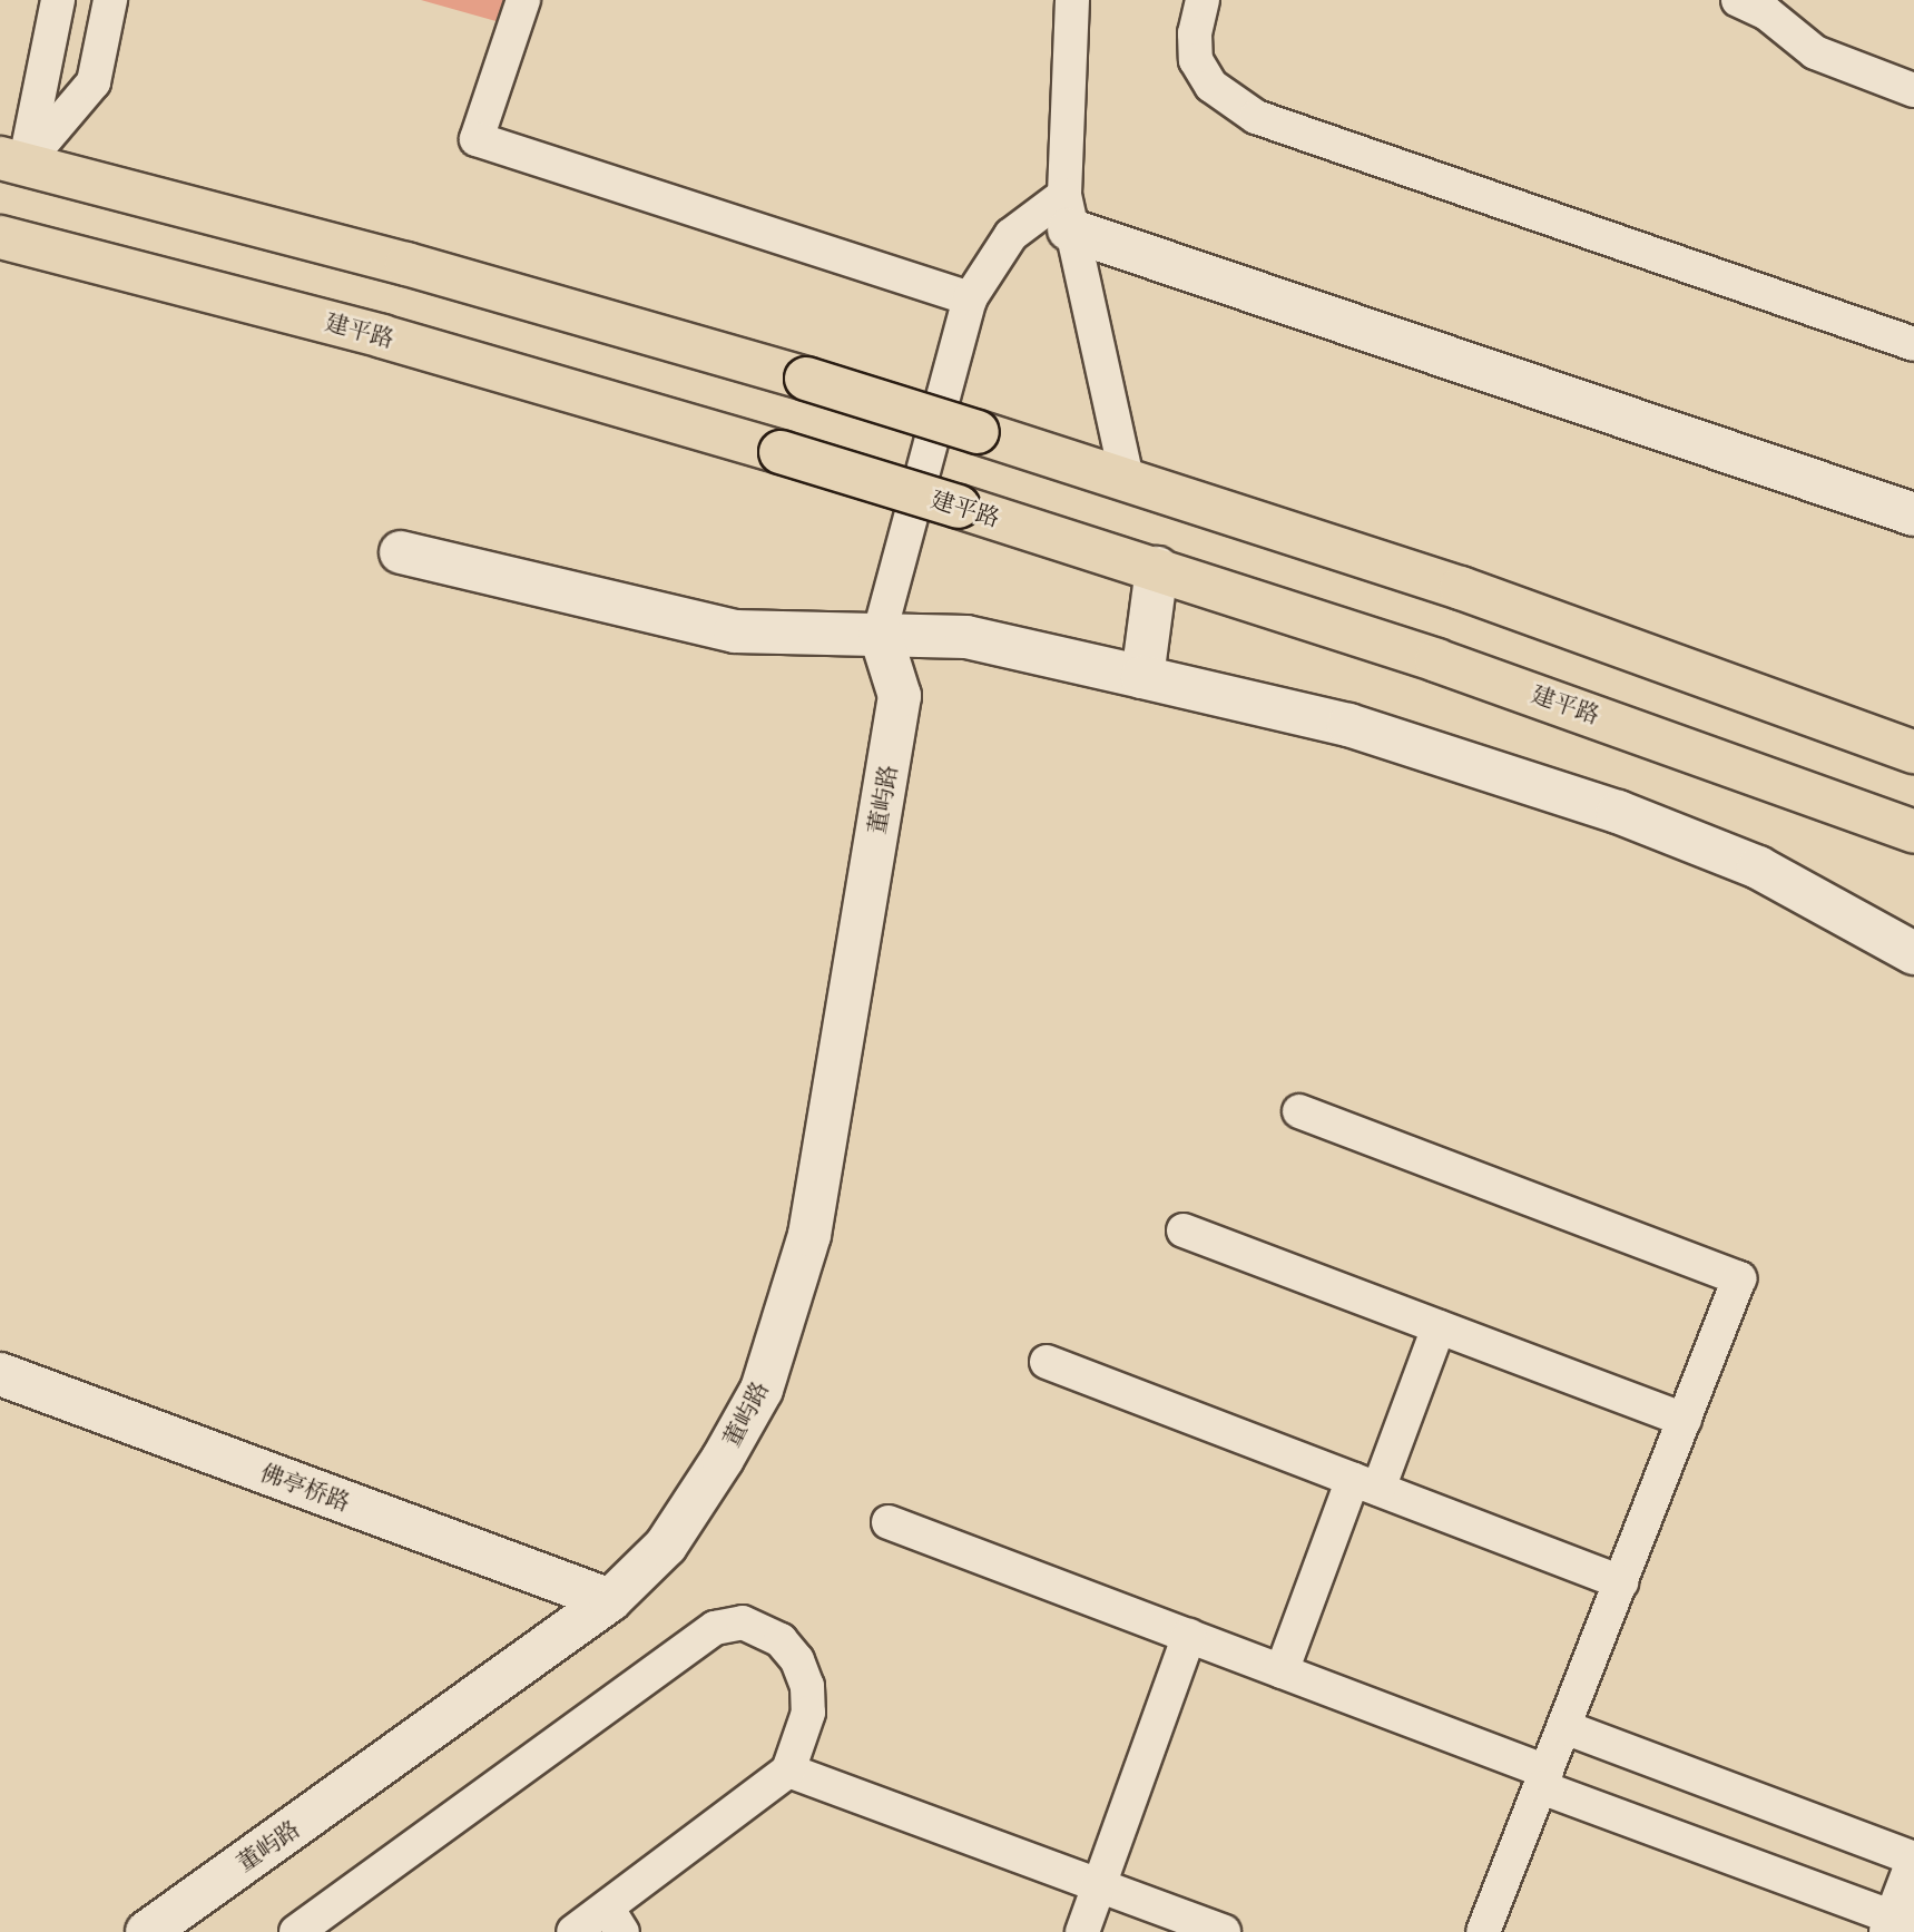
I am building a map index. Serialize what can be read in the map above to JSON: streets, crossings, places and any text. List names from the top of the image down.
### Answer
{
  "streets": {
    "highway": ["建平路"],
    "street": ["董屿路", "佛亭桥路"]
  },
  "crossings": [
    ["董屿路", "佛亭桥路"]
  ]
}
